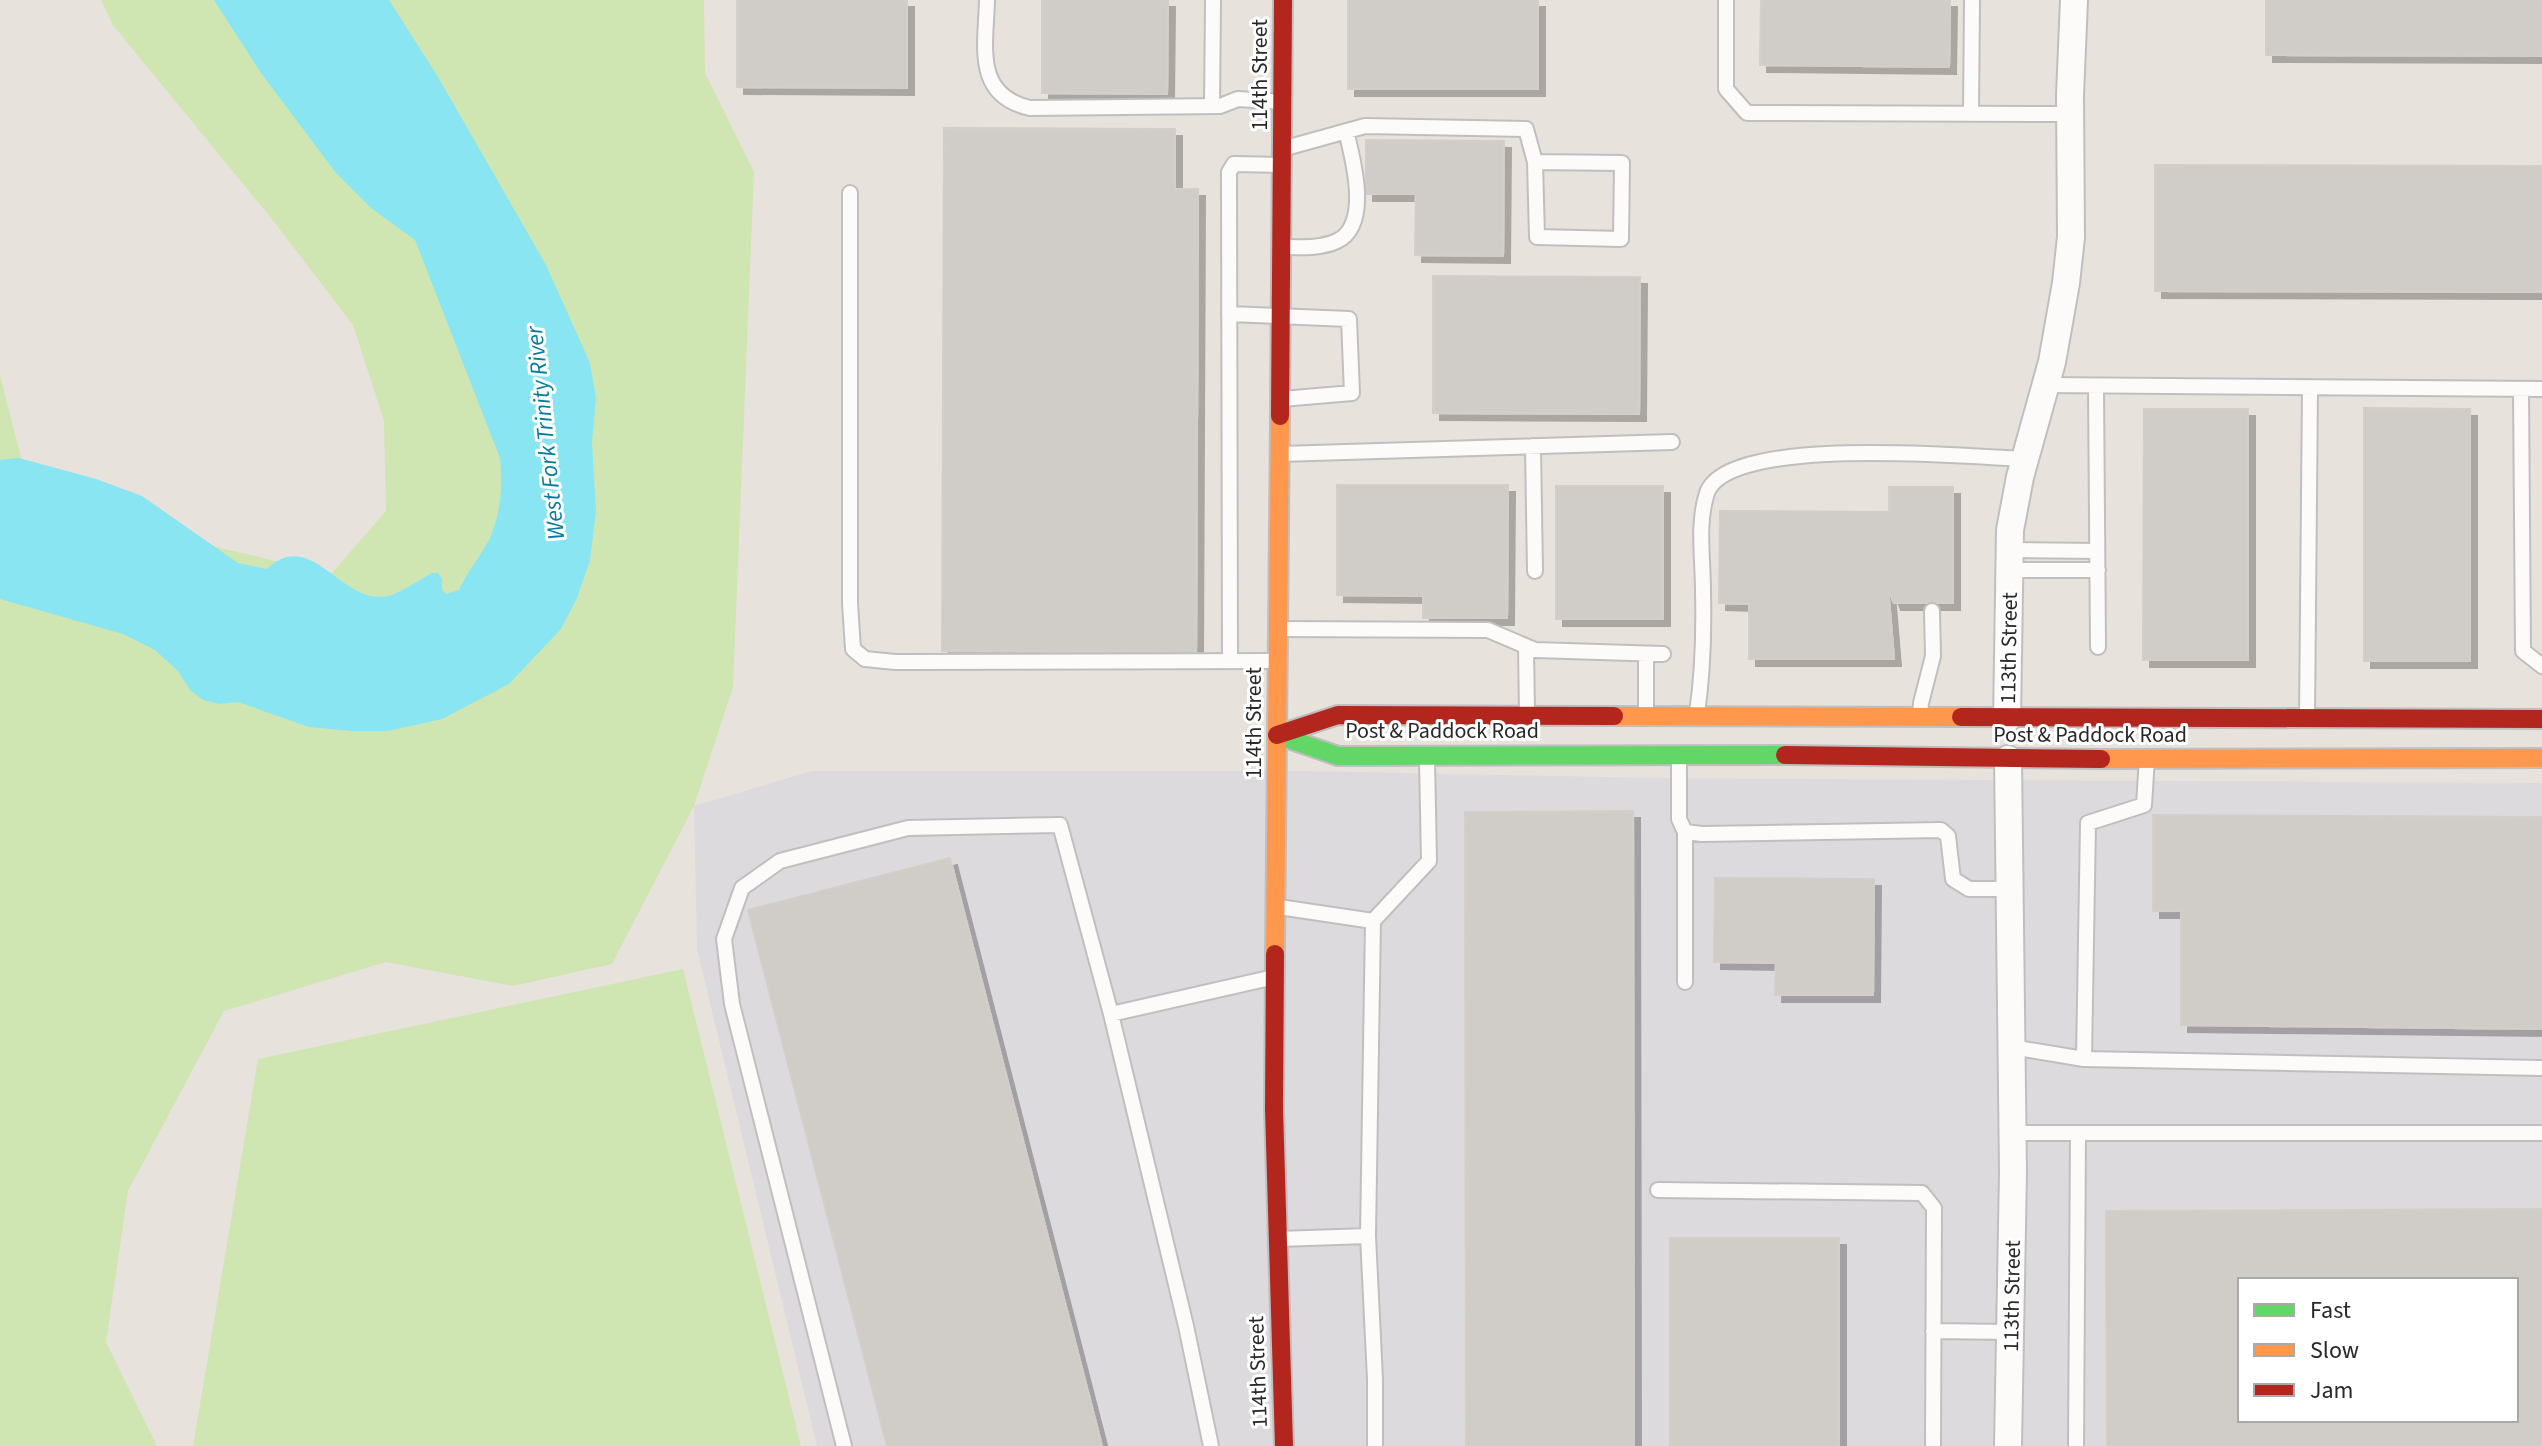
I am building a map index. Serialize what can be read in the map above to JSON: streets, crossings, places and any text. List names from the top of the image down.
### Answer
{
  "streets": {
    "street": ["114th Street", "113th Street", "Post & Paddock Road"]
  },
  "crossings": [
    ["114th Street", "Post & Paddock Road"],
    ["113th Street", "Post & Paddock Road"]
  ],
  "water": ["West Fork Trinity River"],
  "legend": ["Fast", "Slow", "Jam"]
}
